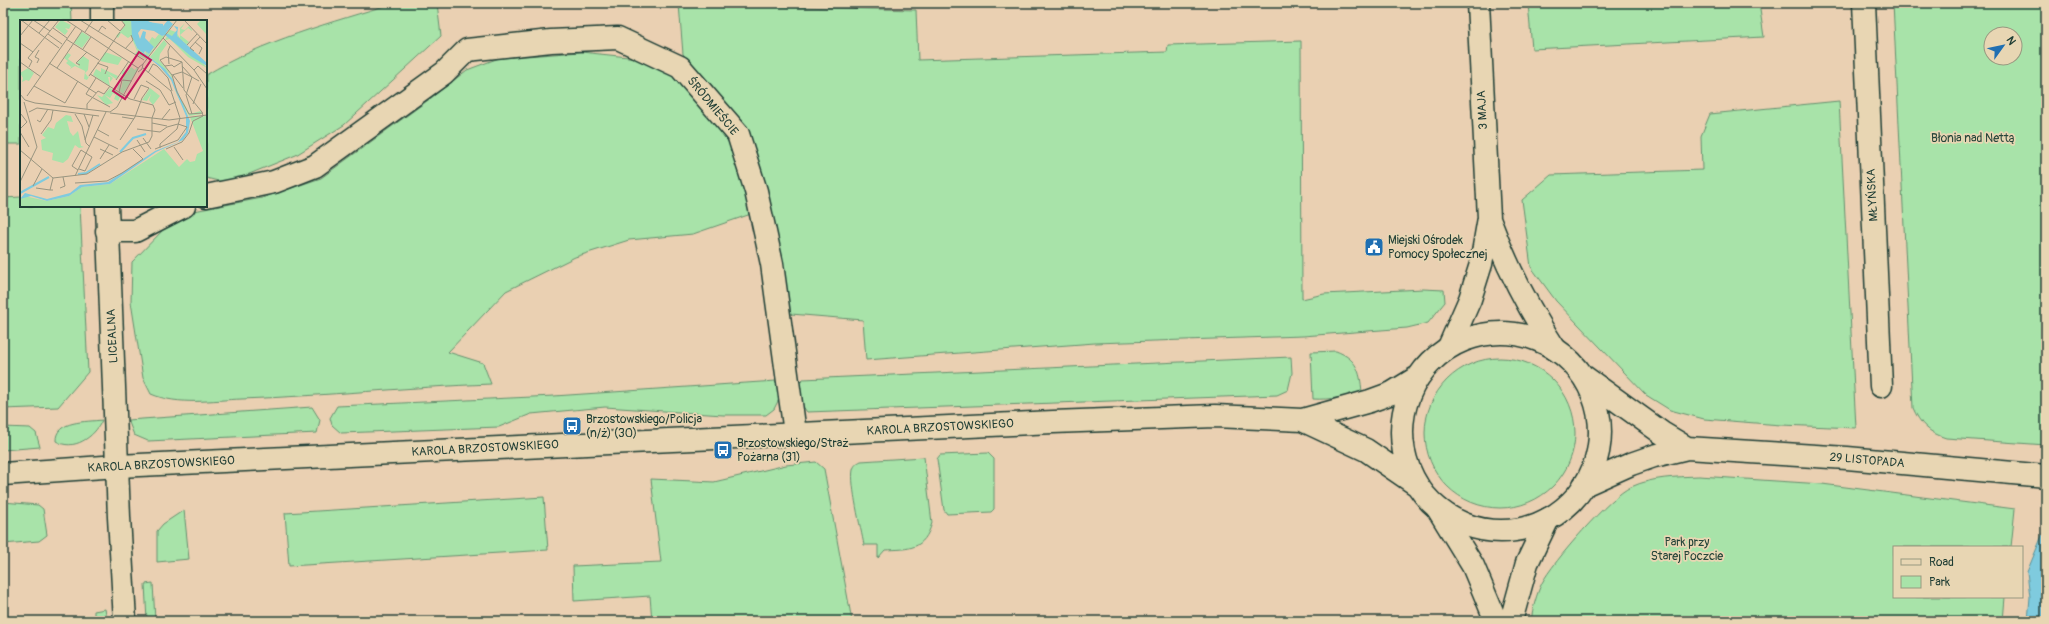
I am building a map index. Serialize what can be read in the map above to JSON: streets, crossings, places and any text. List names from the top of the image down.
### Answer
{
  "streets": {
    "main road": [
      "ŚRÓDMIEŚCIE",
      "3 MAJA",
      "MŁYŃSKA",
      "LICEALNA",
      "KAROLA BRZOSTOWSKIEGO",
      "29 LISTOPADA"
    ]
  },
  "crossings": [
    ["ŚRÓDMIEŚCIE", "KAROLA BRZOSTOWSKIEGO"],
    ["LICEALNA", "KAROLA BRZOSTOWSKIEGO"]
  ],
  "parks": ["Błonia nad Nettą", "Park przy Starej Poczcie"],
  "places": {
    "public building": ["Miejski Ośrodek Pomocy Społecznej"],
    "bus stop": ["Brzostowskiego/Policja (n/ż) (30)", "Brzostowskiego/Straż Pożarna (31)"]
  },
  "legend": ["Road", "Park"],
  "north": "top right"
}
